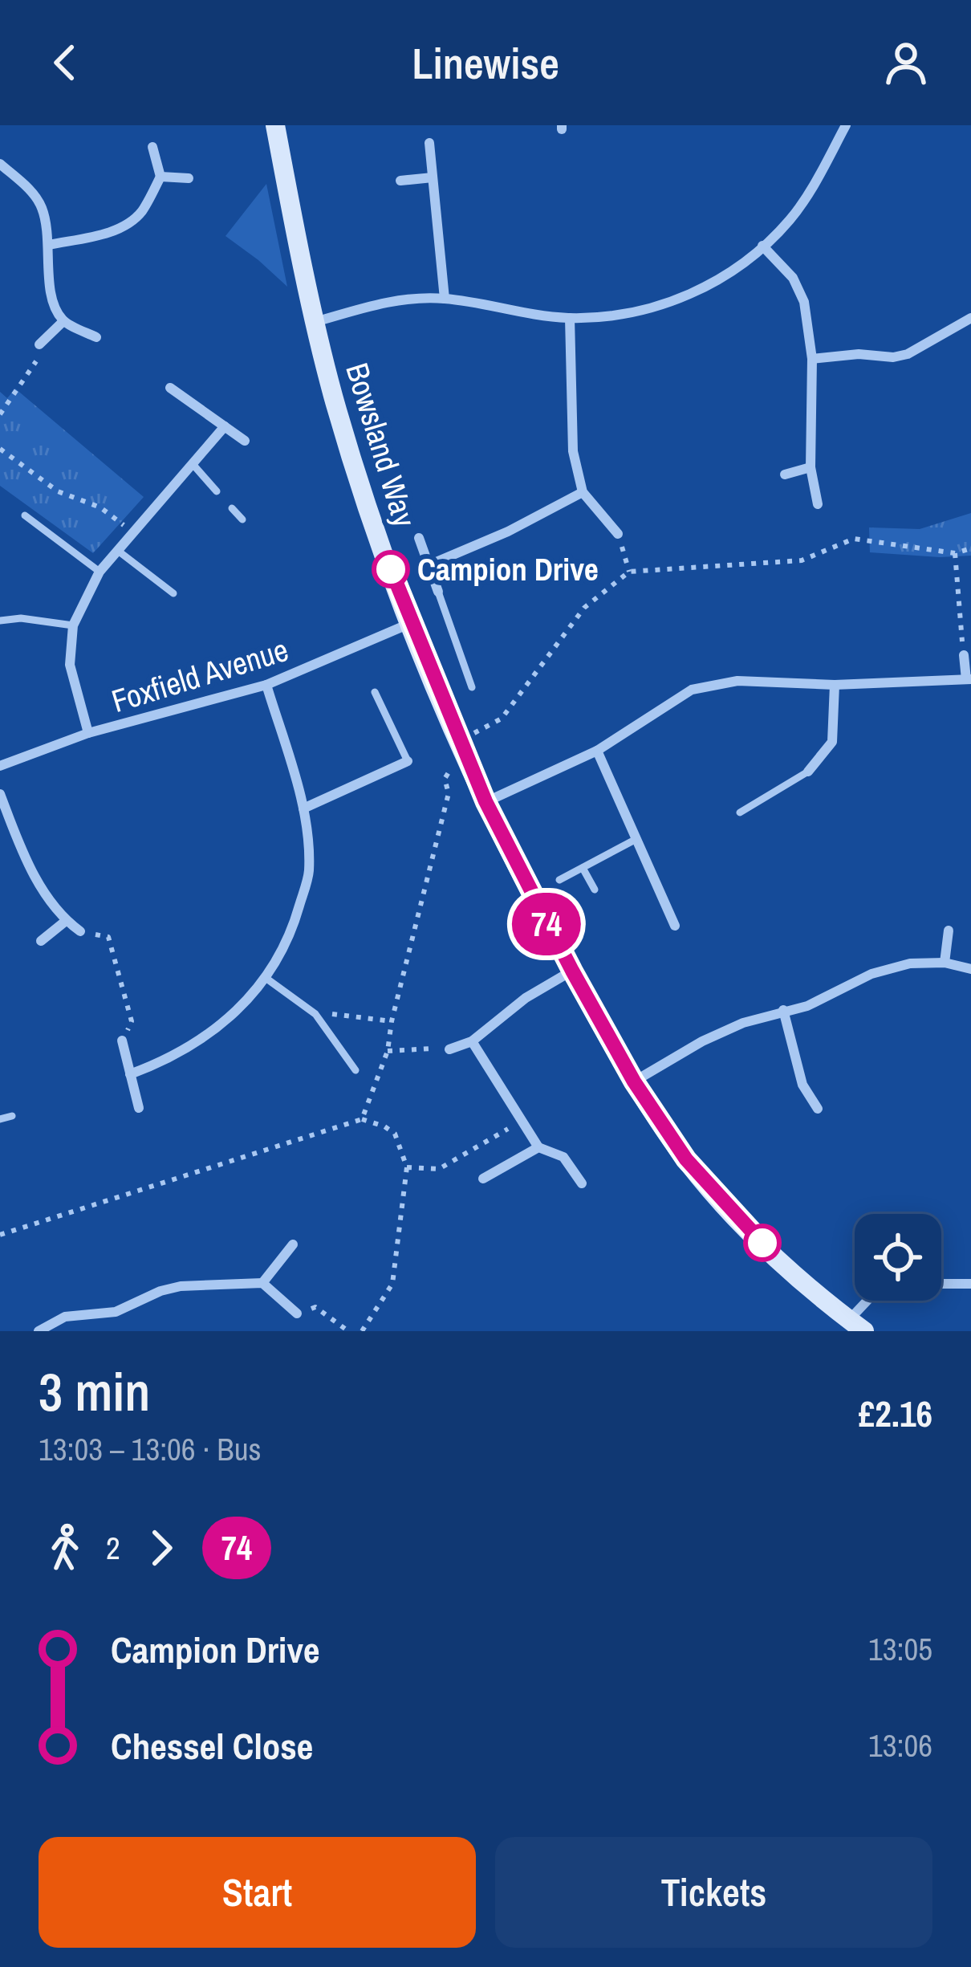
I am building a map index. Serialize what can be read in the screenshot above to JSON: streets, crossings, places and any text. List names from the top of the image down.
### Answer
{
  "streets": {
    "street": ["Bowsland Way", "Foxfield Avenue"]
  },
  "crossings": [
    ["Bowsland Way", "Foxfield Avenue"]
  ],
  "places": ["Campion Drive"],
  "lines": ["bus line 74"],
  "page": {
    "header": "Linewise",
    "on_map": "74",
    "heading": ["3 min", "13:03 – 13:06 · Bus", "£2.16"],
    "legs": ["2", "74"],
    "list": [
      {
        "name": "Campion Drive",
        "value": "13:05"
      },
      {
        "name": "Chessel Close",
        "value": "13:06"
      }
    ],
    "buttons": ["Start", "Tickets"]
  }
}
